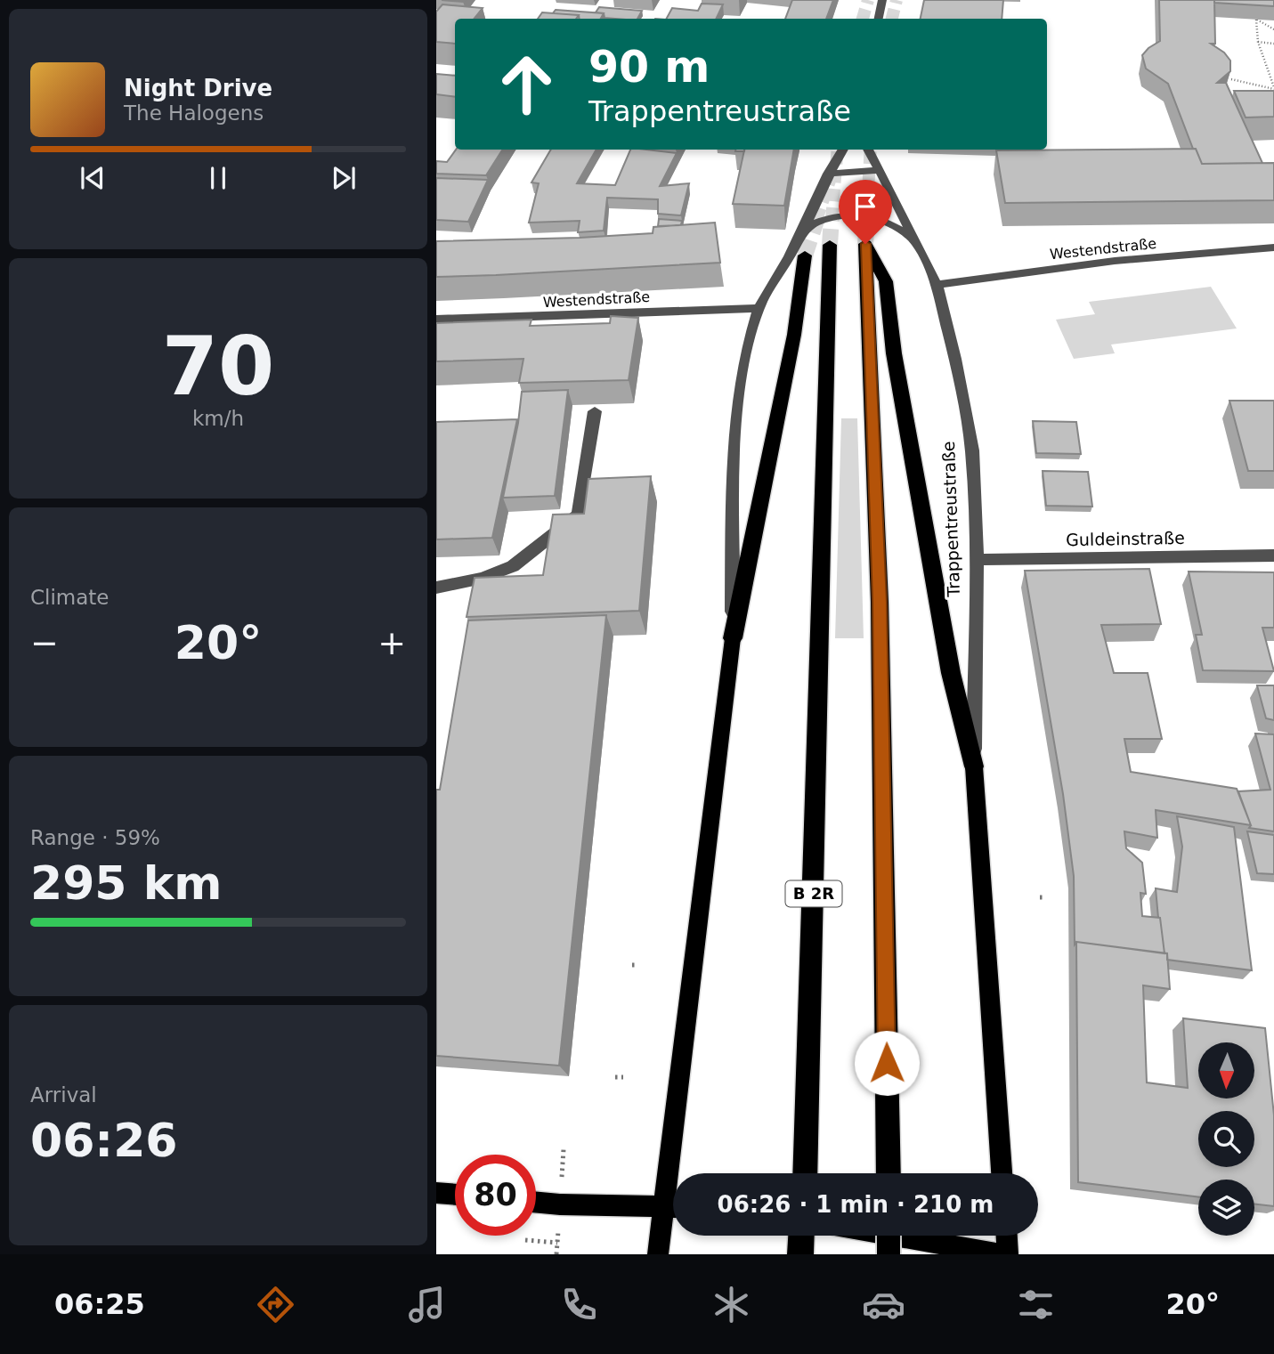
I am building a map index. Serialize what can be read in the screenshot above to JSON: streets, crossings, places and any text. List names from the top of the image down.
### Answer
{
  "streets": {
    "highway": ["B 2R"],
    "street": ["Westendstraße", "Trappentreustraße", "Guldeinstraße"]
  },
  "crossings": [
    ["Westendstraße", "Trappentreustraße"],
    ["Trappentreustraße", "Guldeinstraße"]
  ],
  "north": "bottom",
  "page": {
    "turn": ["90 m", "Trappentreustraße"],
    "song": ["Night Drive", "The Halogens"],
    "tile": [
      ["70", "km/h"],
      "Climate",
      ["Range · 59%", "295 km"],
      ["Arrival", "06:26"]
    ],
    "heat": ["−", "20°", "+"],
    "limit": "80",
    "trip": "06:26 · 1 min · 210 m",
    "tabs": ["06:25", "20°"]
  }
}
